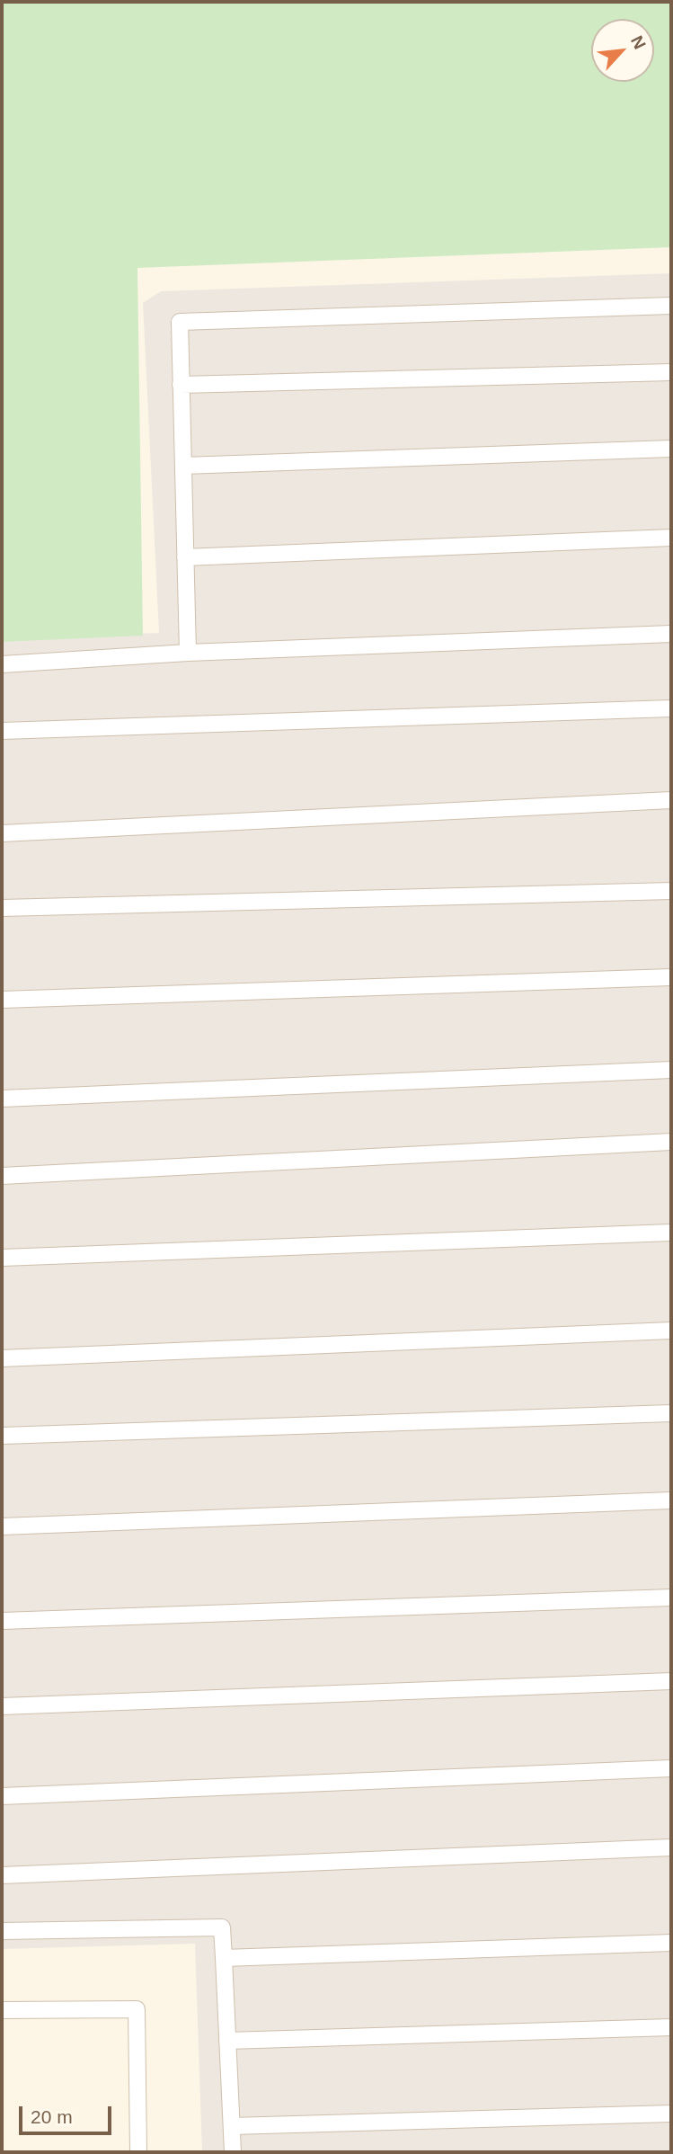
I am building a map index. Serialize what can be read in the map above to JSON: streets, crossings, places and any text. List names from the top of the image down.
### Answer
{
  "scale_bar": "20 m",
  "north": "top right"
}
